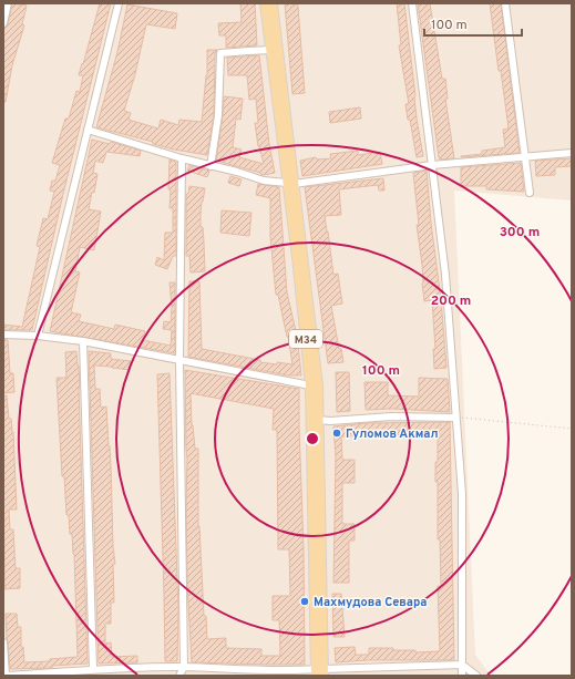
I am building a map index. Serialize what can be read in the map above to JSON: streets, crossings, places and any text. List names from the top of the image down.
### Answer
{
  "streets": {
    "main road": ["M34"]
  },
  "places": ["Гуломов Акмал", "Махмудова Севара"],
  "scale_bar": "100 m",
  "rings": ["300 m", "200 m", "100 m"]
}
